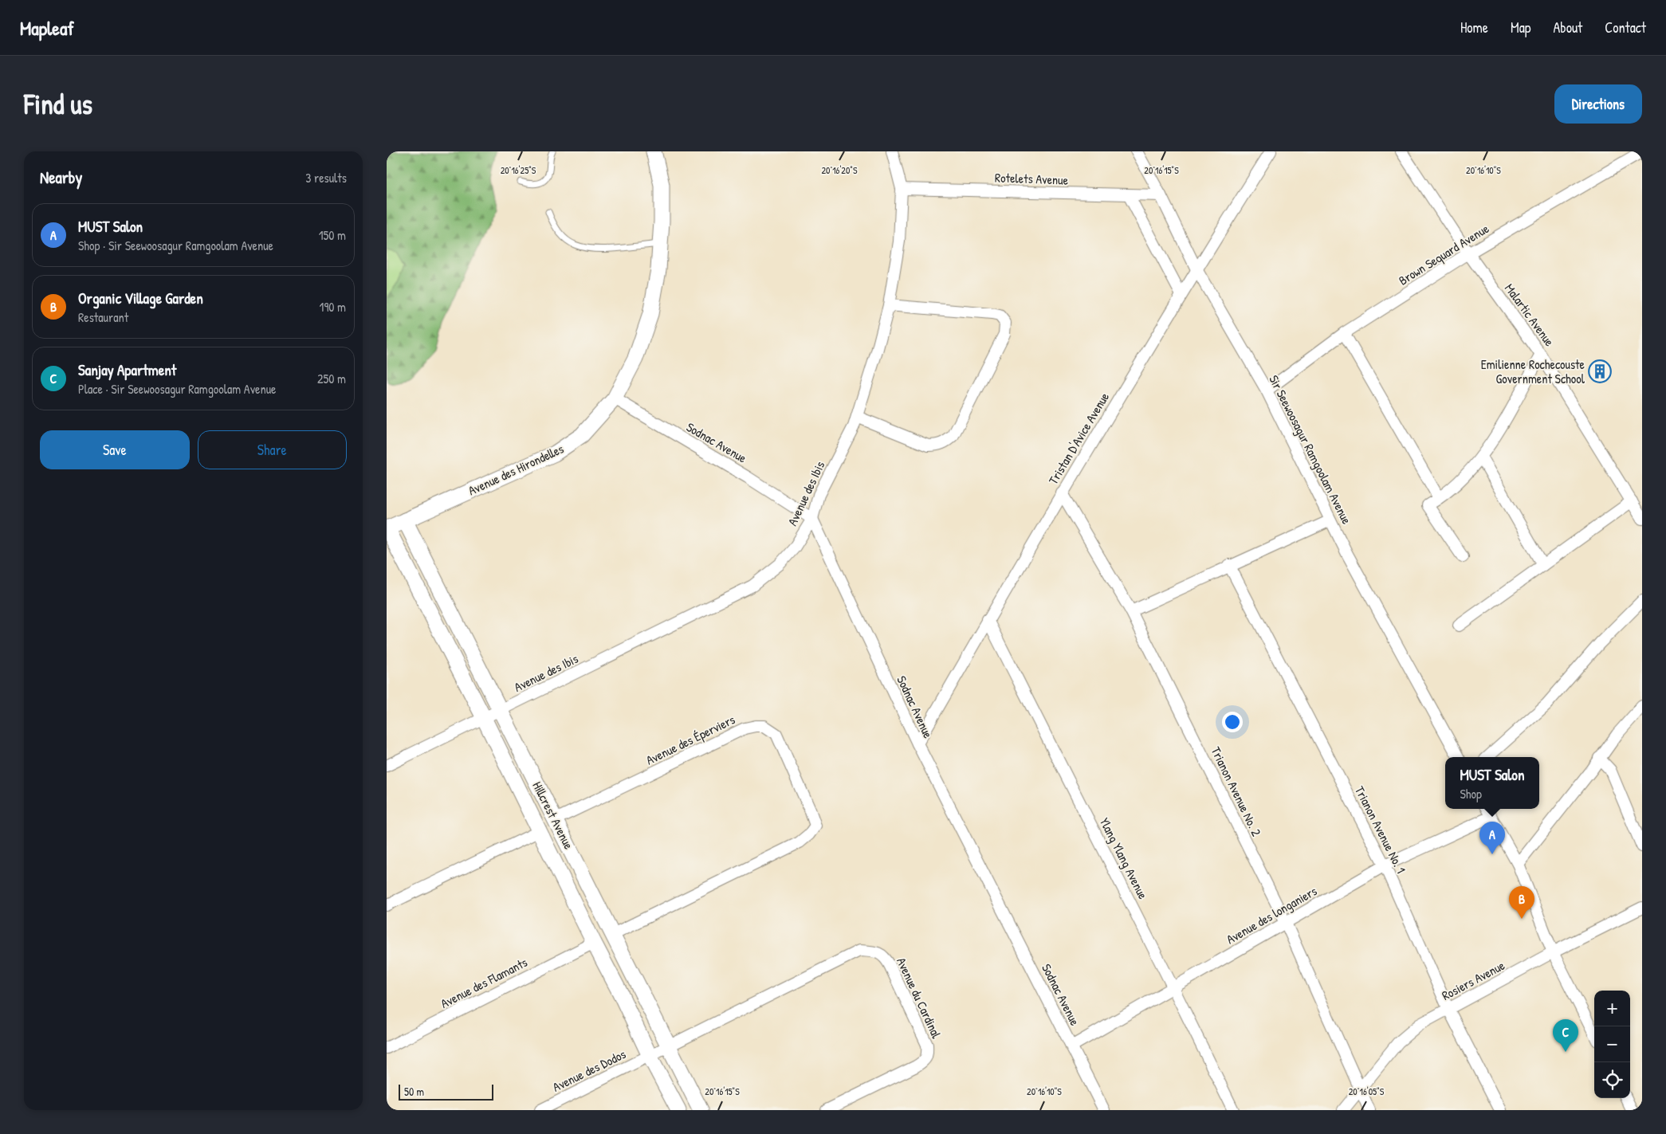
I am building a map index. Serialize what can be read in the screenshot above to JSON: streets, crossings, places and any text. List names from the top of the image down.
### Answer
{
  "streets": {
    "main road": ["Avenue des Hirondelles", "Hillcrest Avenue"],
    "street": [
      "Rotelets Avenue",
      "Brown Sequard Avenue",
      "Malartic Avenue",
      "Tristan D'Avice Avenue",
      "Sodnac Avenue",
      "Sir Seewoosagur Ramgoolam Avenue",
      "Avenue des Ibis",
      "Avenue des Éperviers",
      "Trianon Avenue No. 2",
      "Trianon Avenue No. 1",
      "Ylang Ylang Avenue",
      "Avenue des longaniers",
      "Rosiers Avenue",
      "Avenue des Flamants",
      "Avenue du Cardinal",
      "Avenue des Dodos"
    ]
  },
  "crossings": [
    ["Rotelets Avenue", "Sir Seewoosagur Ramgoolam Avenue"],
    ["Rotelets Avenue", "Avenue des Ibis"],
    ["Brown Sequard Avenue", "Malartic Avenue"],
    ["Brown Sequard Avenue", "Sir Seewoosagur Ramgoolam Avenue"],
    ["Tristan D'Avice Avenue", "Sodnac Avenue"],
    ["Tristan D'Avice Avenue", "Sir Seewoosagur Ramgoolam Avenue"],
    ["Tristan D'Avice Avenue", "Trianon Avenue No. 2"],
    ["Tristan D'Avice Avenue", "Ylang Ylang Avenue"],
    ["Sodnac Avenue", "Avenue des Hirondelles"],
    ["Sodnac Avenue", "Avenue des Ibis"],
    ["Sodnac Avenue", "Avenue des longaniers"],
    ["Avenue des Hirondelles", "Hillcrest Avenue"],
    ["Avenue des Ibis", "Hillcrest Avenue"],
    ["Avenue des Éperviers", "Hillcrest Avenue"],
    ["Trianon Avenue No. 2", "Avenue des longaniers"],
    ["Trianon Avenue No. 2", "Rosiers Avenue"],
    ["Hillcrest Avenue", "Avenue des Flamants"],
    ["Hillcrest Avenue", "Avenue du Cardinal"],
    ["Hillcrest Avenue", "Avenue des Dodos"],
    ["Trianon Avenue No. 1", "Avenue des longaniers"],
    ["Trianon Avenue No. 1", "Rosiers Avenue"],
    ["Ylang Ylang Avenue", "Avenue des longaniers"],
    ["Avenue du Cardinal", "Avenue des Dodos"]
  ],
  "places": {
    "building": ["Emilienne Rochecouste Government School"]
  },
  "scale_bar": "50 m",
  "page": {
    "header": "Mapleaf",
    "nav": [
      "Home",
      "Map",
      "About",
      "Contact"
    ],
    "buttons": [
      "Directions",
      ["Save", "Share"]
    ],
    "title": "Find us",
    "heading": ["Nearby", "3 results"],
    "list": [
      {
        "mark": "A",
        "name": "MUST Salon",
        "note": "Shop · Sir Seewoosagur Ramgoolam Avenue",
        "value": "150 m"
      },
      {
        "mark": "B",
        "name": "Organic Village Garden",
        "note": "Restaurant",
        "value": "190 m"
      },
      {
        "mark": "C",
        "name": "Sanjay Apartment",
        "note": "Place · Sir Seewoosagur Ramgoolam Avenue",
        "value": "250 m"
      }
    ],
    "popup": ["MUST Salon", "Shop"],
    "pins": ["A", "B", "C"],
    "map_buttons": ["+", "−"],
    "scale": "50 m"
  },
  "coordinates": [
    "20°16'25\"S",
    "20°16'20\"S",
    "20°16'15\"S",
    "20°16'10\"S",
    "20°16'05\"S"
  ]
}
